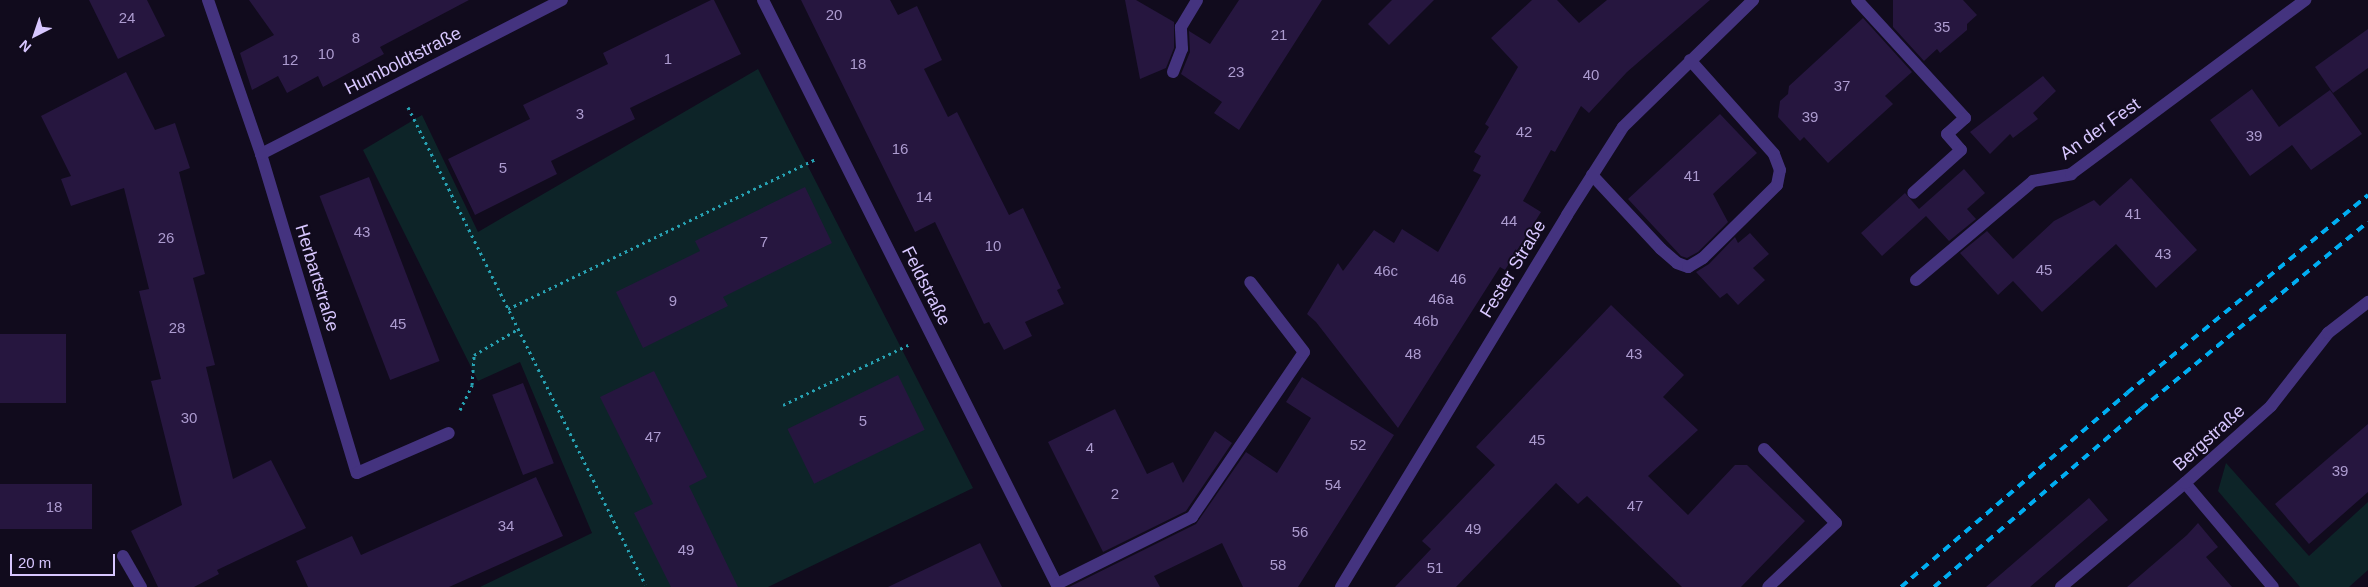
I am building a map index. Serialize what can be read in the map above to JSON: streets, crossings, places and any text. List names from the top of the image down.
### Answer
{
  "streets": {
    "street": [
      "Humboldtstraße",
      "An der Fest",
      "Fester Straße",
      "Herbartstraße",
      "Feldstraße",
      "Bergstraße"
    ]
  },
  "crossings": [
    ["Humboldtstraße", "Herbartstraße"]
  ],
  "house_numbers": [
    "20",
    "24",
    "35",
    "21",
    "8",
    "10",
    "1",
    "12",
    "18",
    "23",
    "40",
    "37",
    "3",
    "39",
    "42",
    "39",
    "16",
    "5",
    "41",
    "14",
    "41",
    "44",
    "43",
    "26",
    "7",
    "10",
    "43",
    "45",
    "46c",
    "46",
    "46a",
    "9",
    "46b",
    "45",
    "28",
    "48",
    "43",
    "30",
    "5",
    "47",
    "45",
    "52",
    "4",
    "39",
    "54",
    "2",
    "47",
    "18",
    "34",
    "49",
    "56",
    "49",
    "58",
    "51"
  ],
  "scale_bar": "20 m",
  "north": "bottom left"
}
